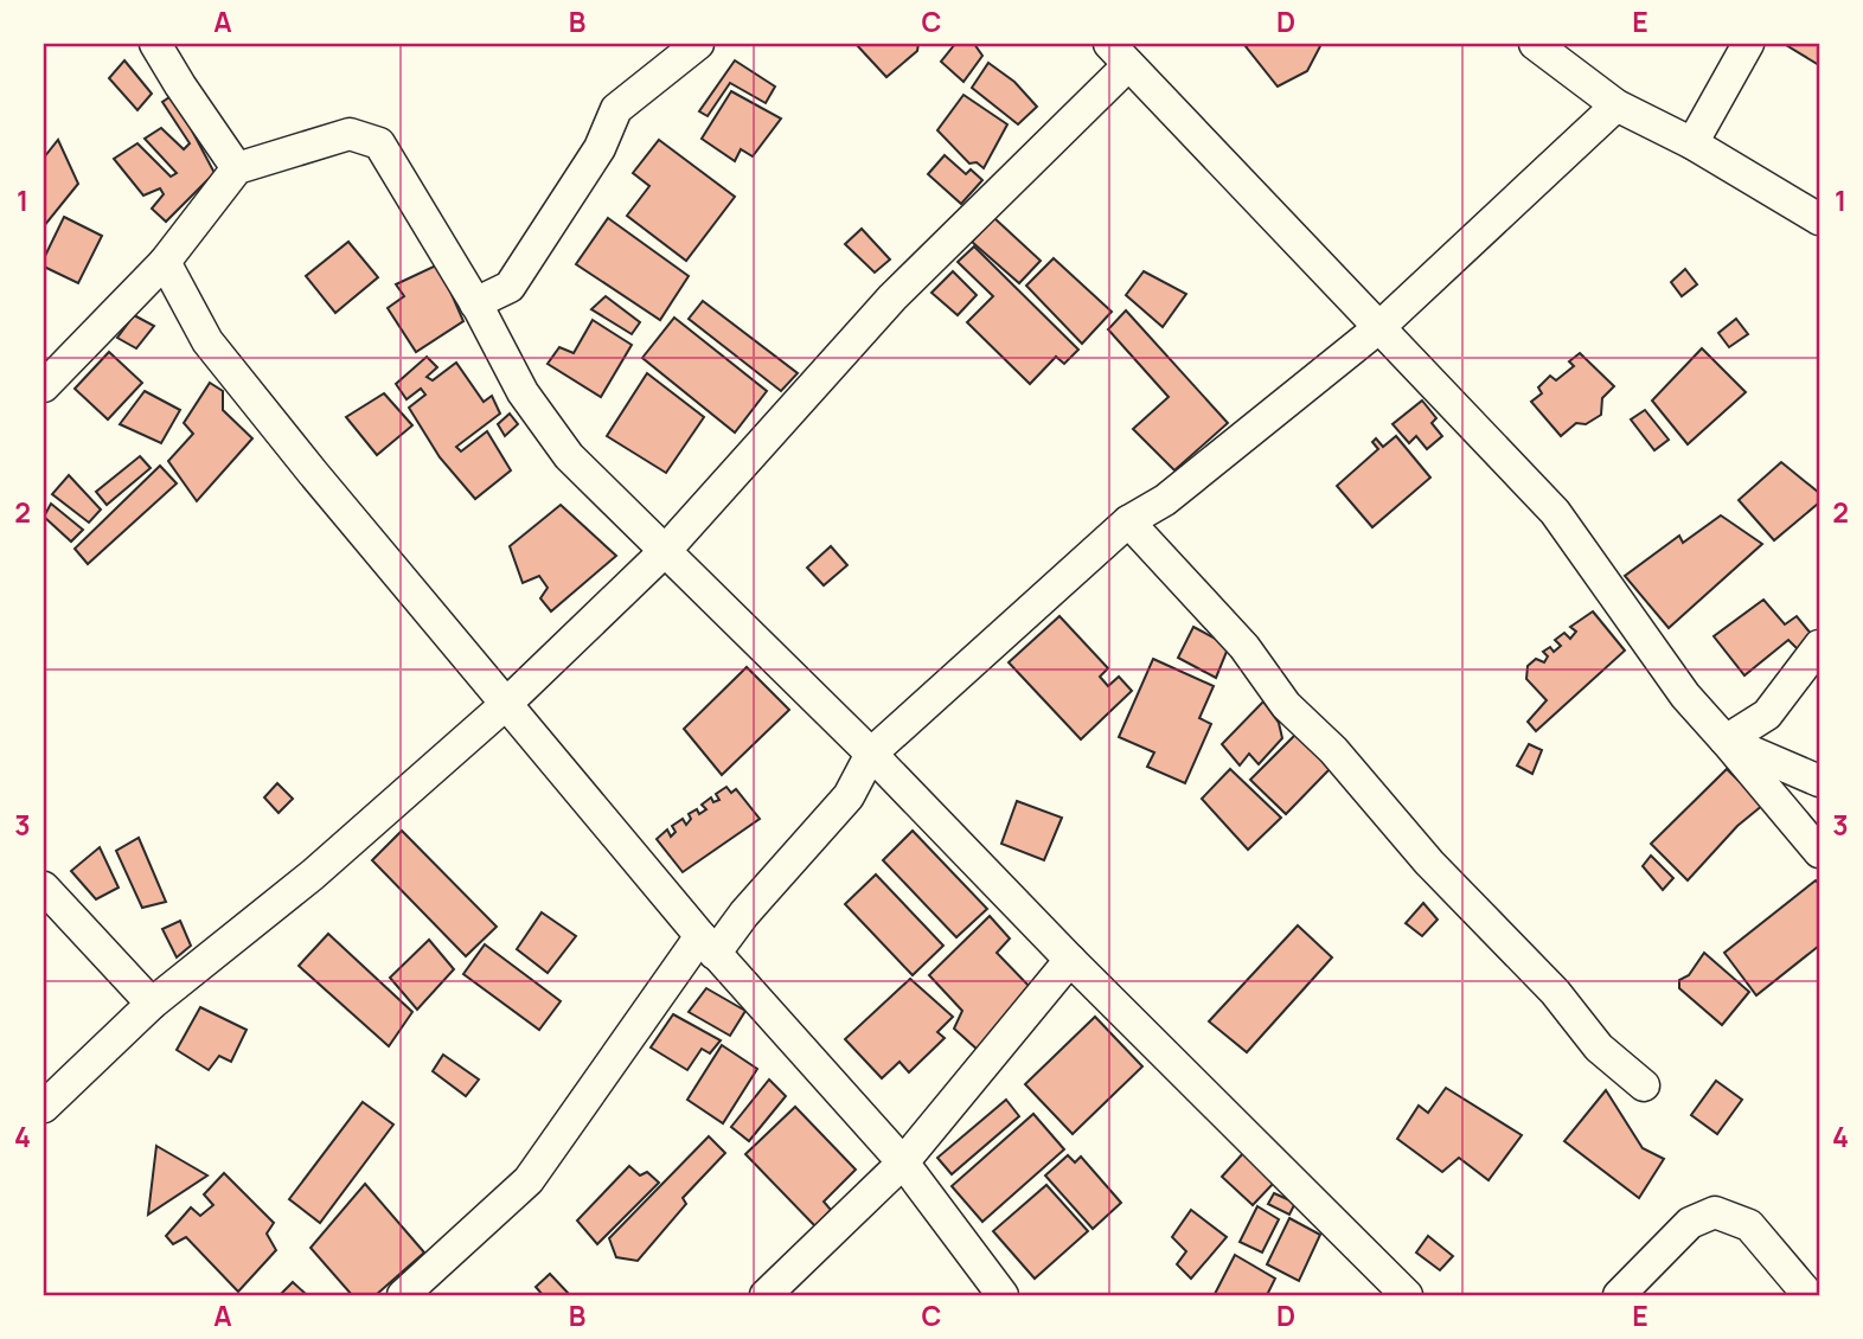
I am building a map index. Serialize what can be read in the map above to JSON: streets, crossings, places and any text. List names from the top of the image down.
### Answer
{
  "grid": {
    "columns": [
      "A",
      "B",
      "C",
      "D",
      "E"
    ],
    "rows": [
      "1",
      "2",
      "3",
      "4"
    ]
  }
}
